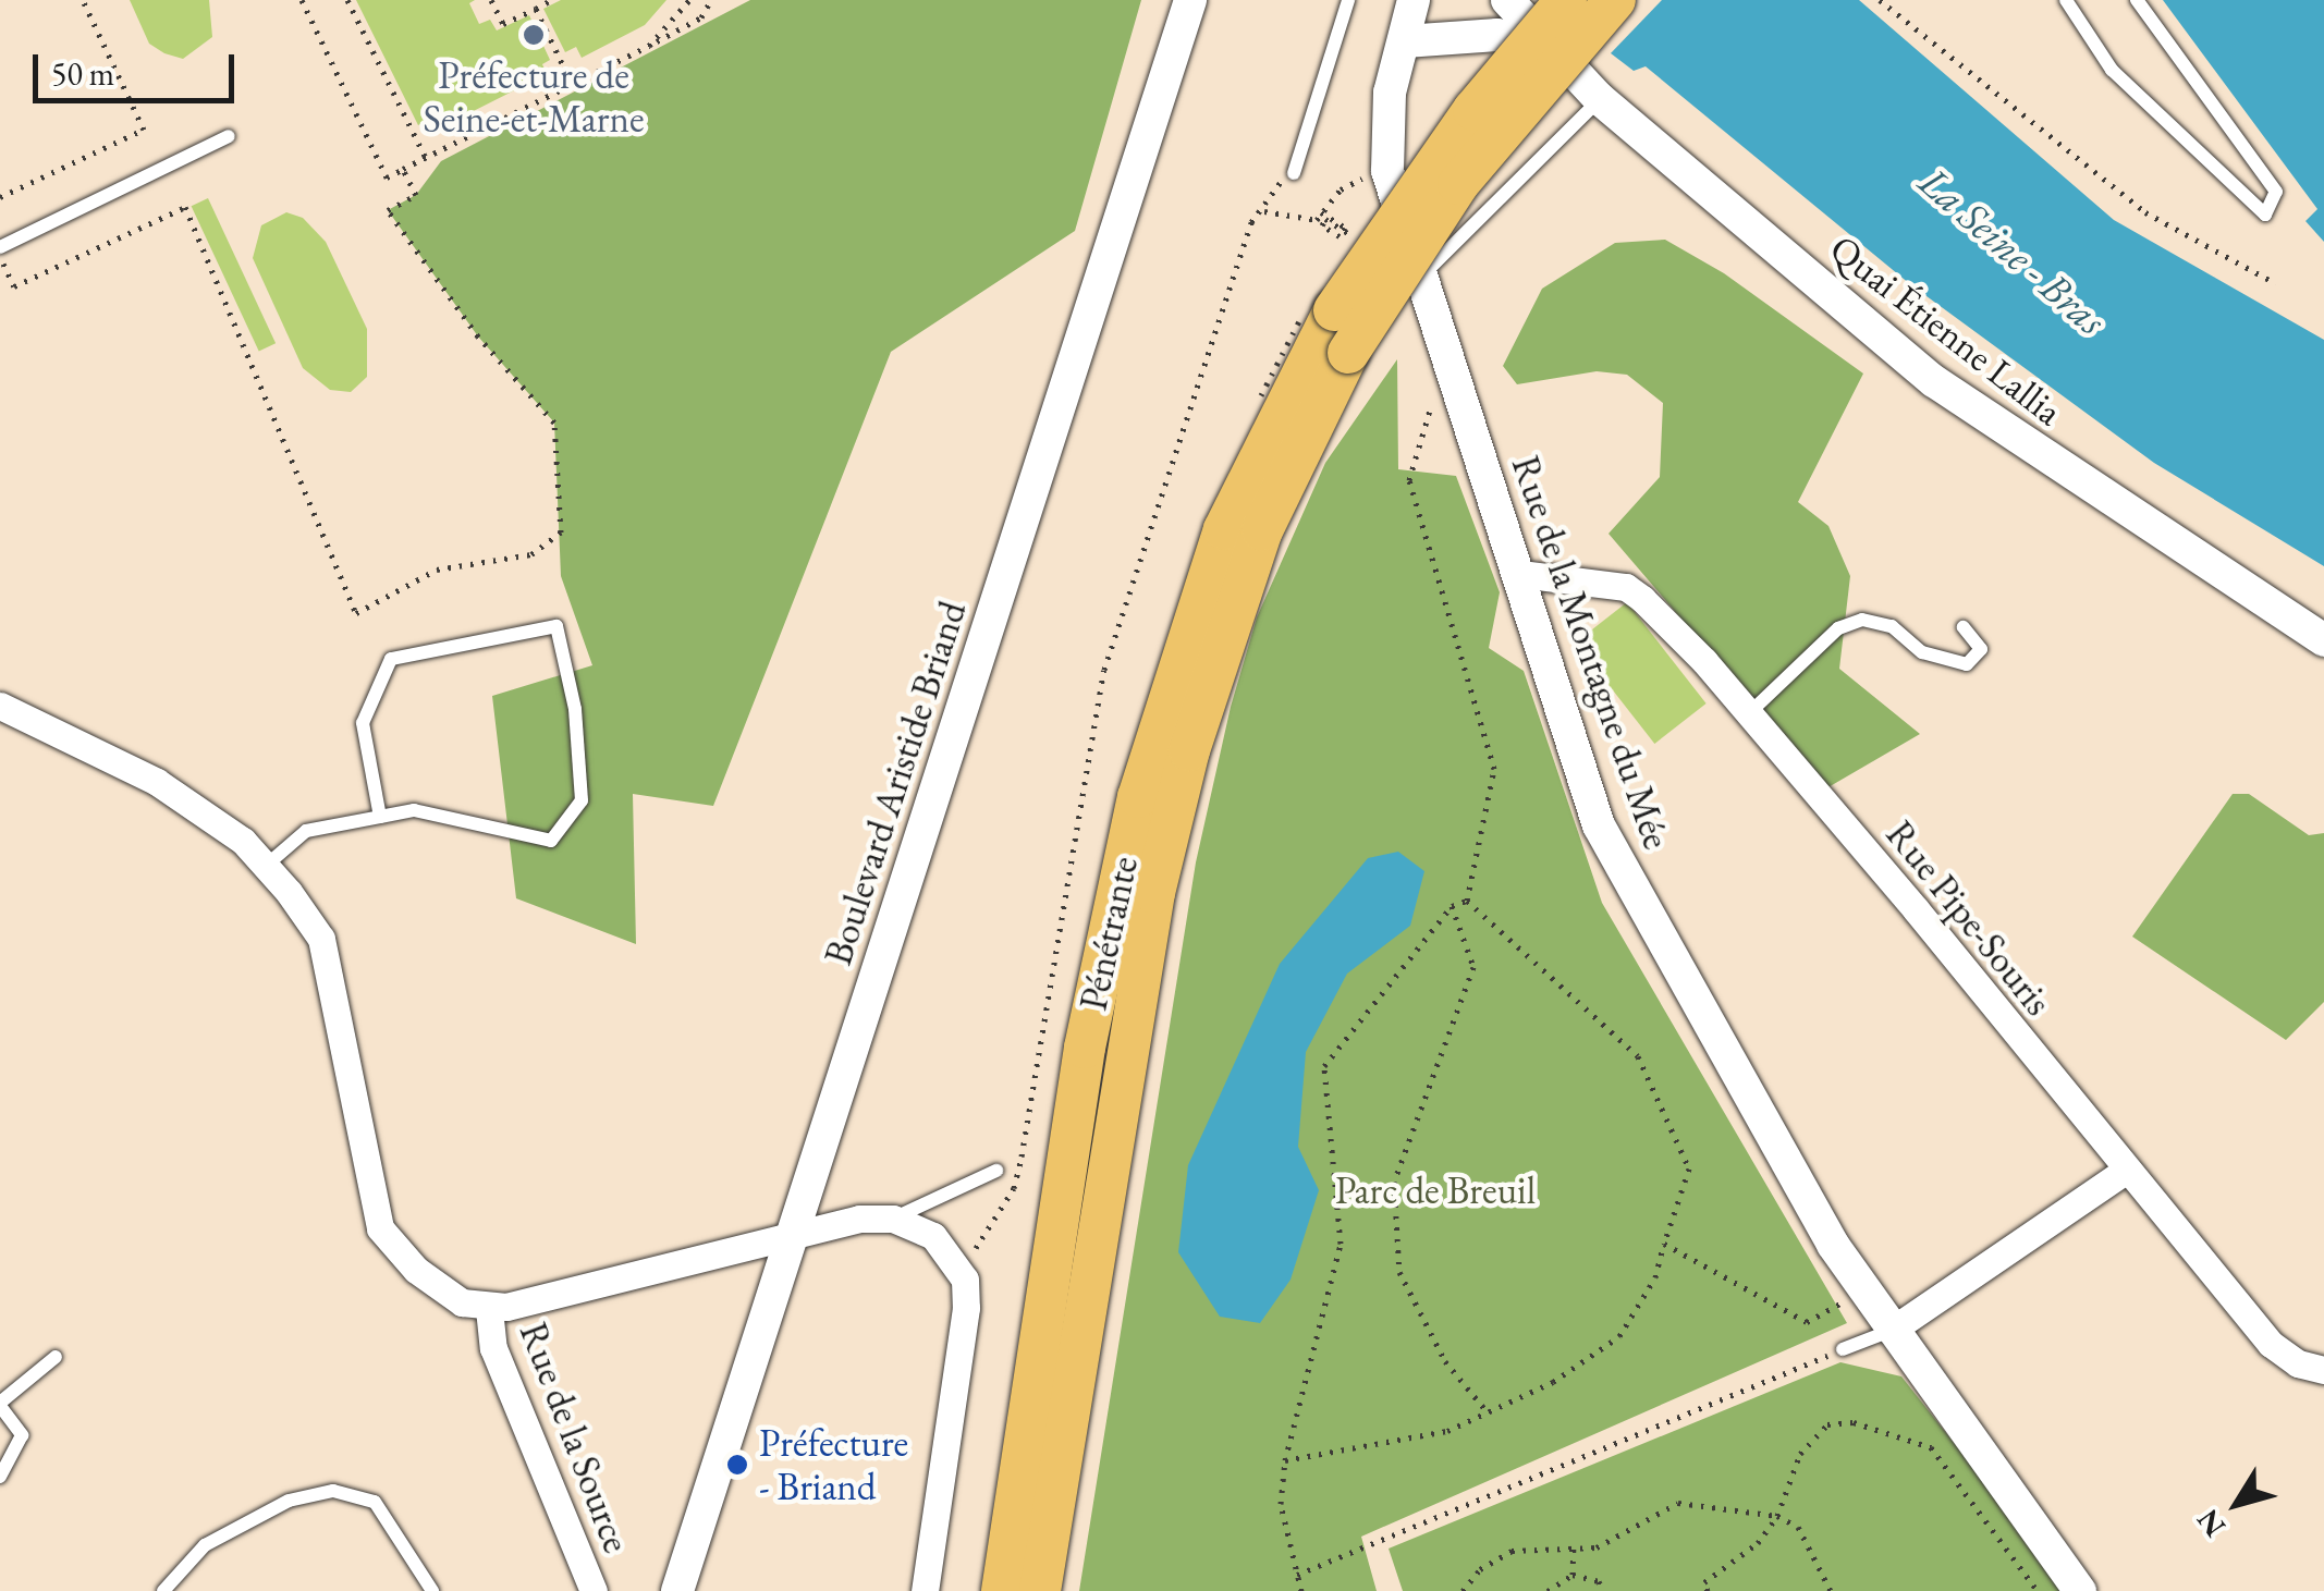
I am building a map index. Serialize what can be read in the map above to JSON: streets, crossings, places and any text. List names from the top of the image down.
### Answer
{
  "streets": {
    "main road": ["Pénétrante"],
    "street": [
      "Quai Étienne Lallia",
      "Rue de la Montagne du Mée",
      "Boulevard Aristide Briand",
      "Rue Pipe-Souris",
      "Rue de la Source"
    ]
  },
  "crossings": [
    ["Rue de la Montagne du Mée", "Rue Pipe-Souris"]
  ],
  "water": ["La Seine - Bras"],
  "parks": ["Parc de Breuil"],
  "places": ["Préfecture de Seine-et-Marne", "Préfecture - Briand"],
  "scale_bar": "50 m",
  "north": "bottom left"
}
